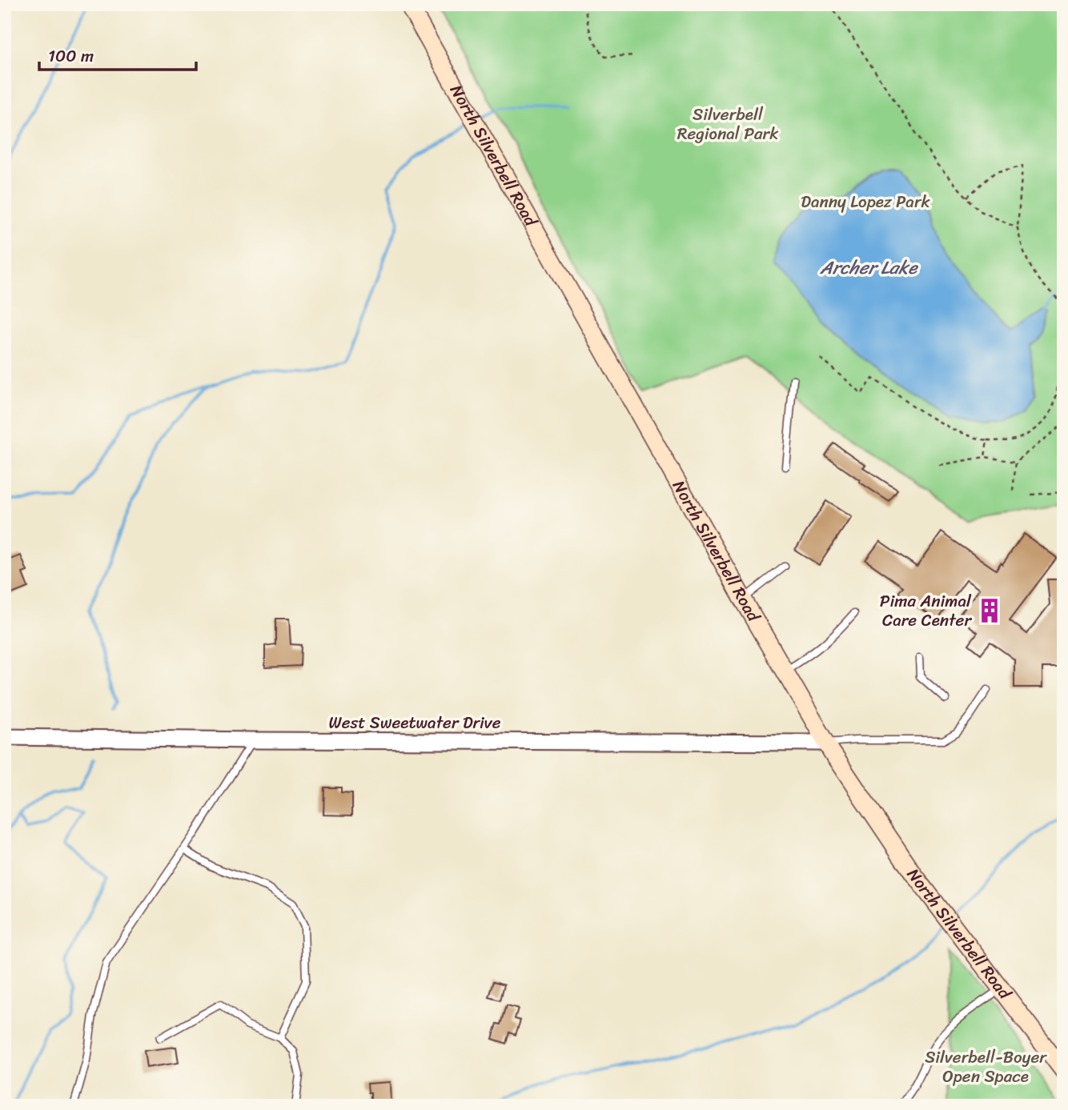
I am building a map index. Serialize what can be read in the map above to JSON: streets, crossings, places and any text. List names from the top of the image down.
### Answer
{
  "streets": {
    "main road": ["North Silverbell Road"],
    "street": ["West Sweetwater Drive"]
  },
  "crossings": [
    ["North Silverbell Road", "West Sweetwater Drive"]
  ],
  "water": ["Archer Lake"],
  "parks": ["Silverbell Regional Park", "Danny Lopez Park", "Silverbell-Boyer Open Space"],
  "places": {
    "building": ["Pima Animal Care Center"]
  },
  "scale_bar": "100 m"
}
